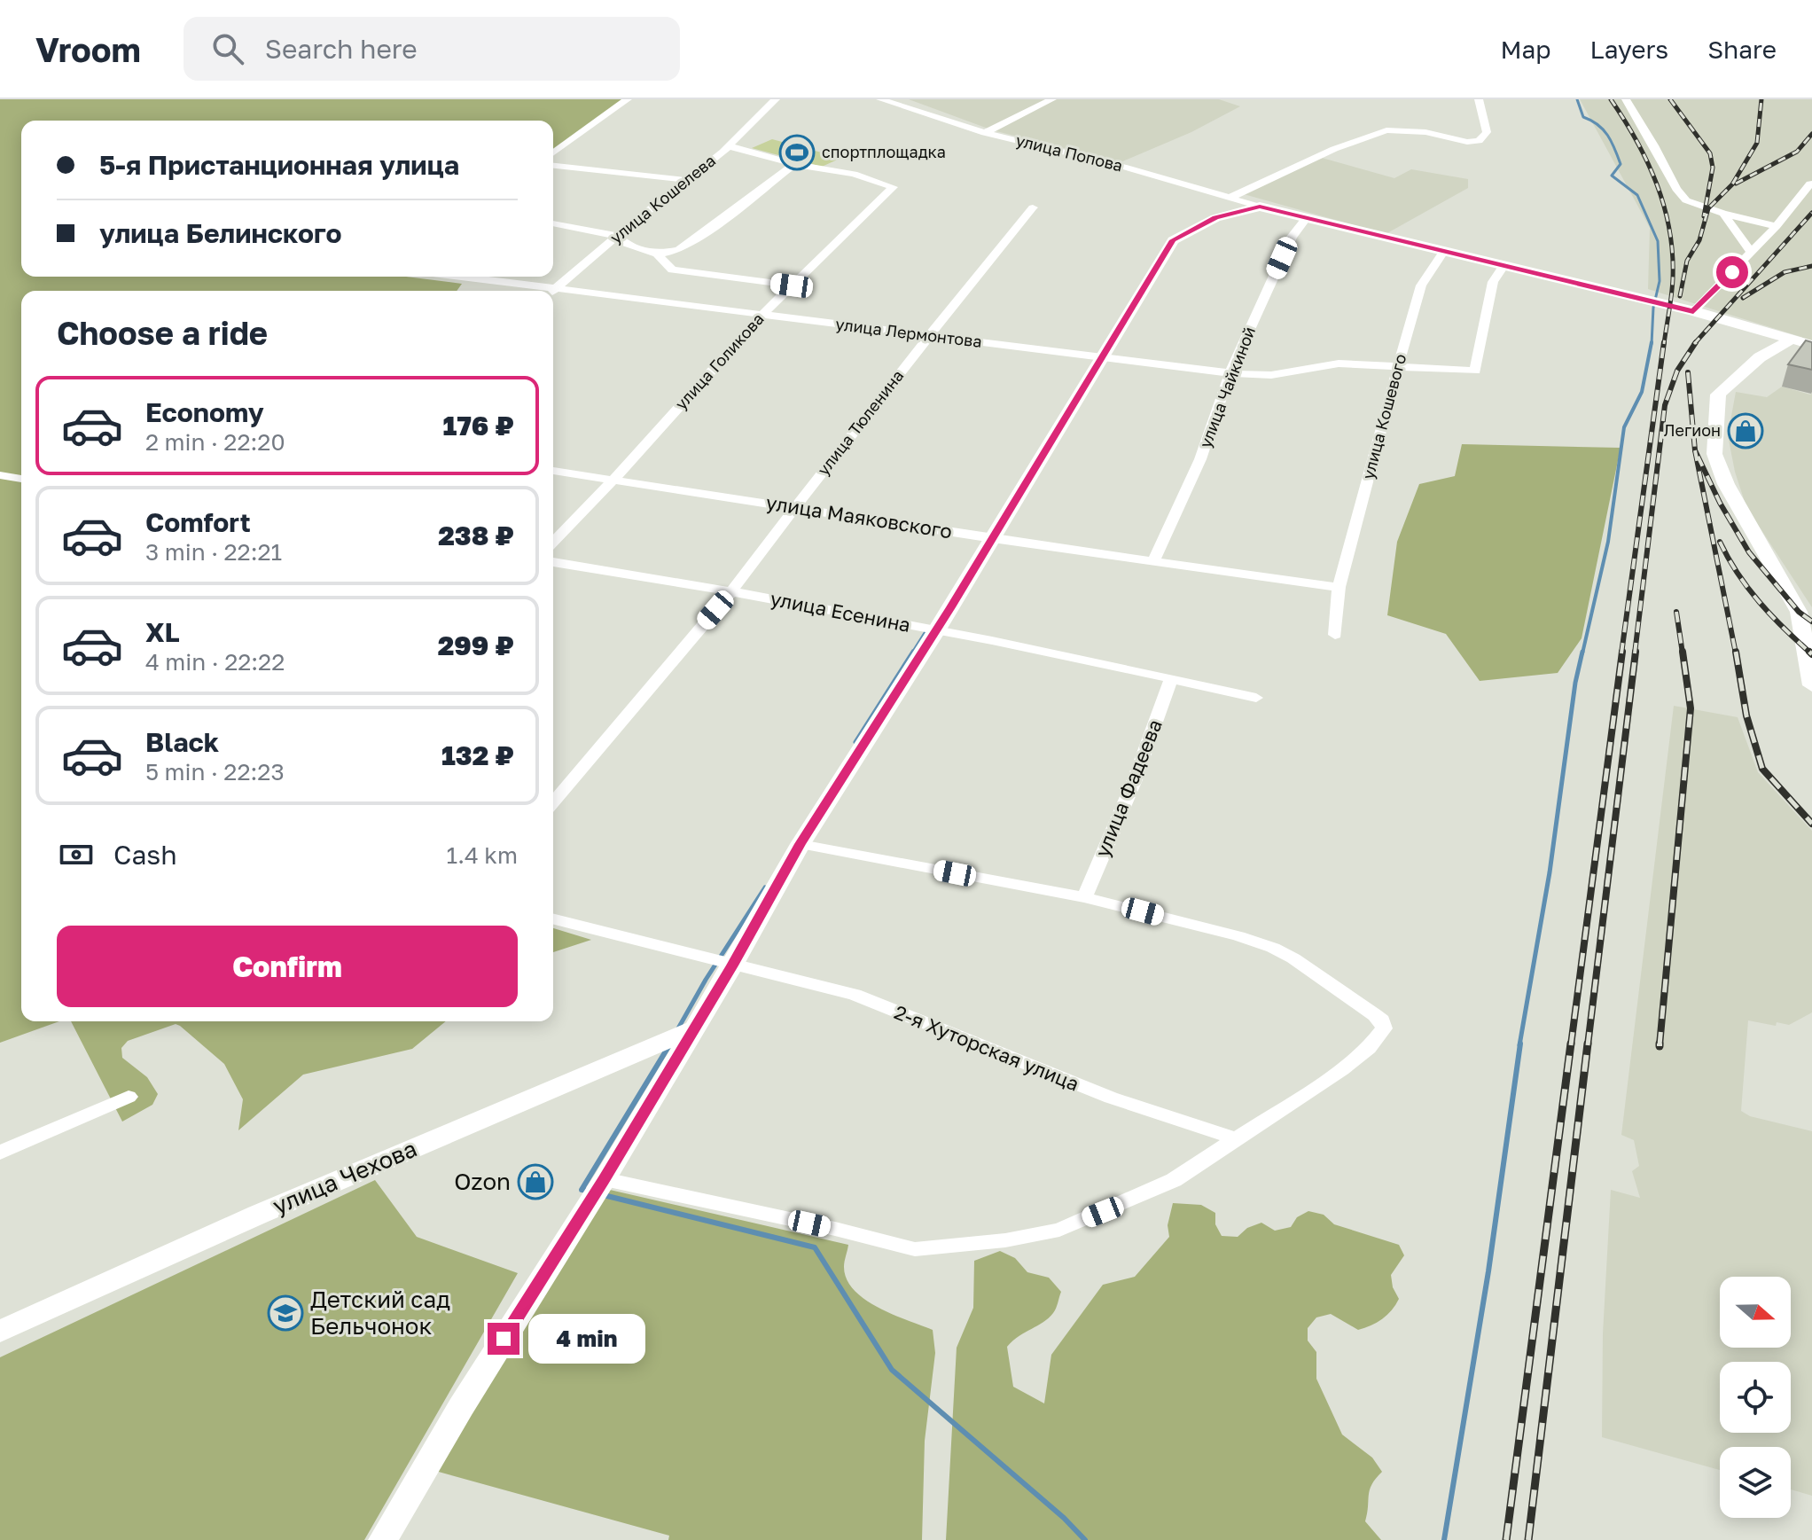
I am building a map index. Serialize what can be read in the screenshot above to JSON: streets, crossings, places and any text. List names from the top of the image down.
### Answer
{
  "streets": {
    "street": [
      "улица Попова",
      "улица Кошелева",
      "улица Лермонтова",
      "улица Голикова",
      "улица Чайкиной",
      "улица Кошевого",
      "улица Тюленина",
      "улица Маяковского",
      "улица Есенина",
      "улица Фадеева",
      "2-я Хуторская улица",
      "улица Чехова"
    ]
  },
  "crossings": [
    ["улица Кошелева", "улица Голикова"],
    ["улица Лермонтова", "улица Голикова"],
    ["улица Лермонтова", "улица Чайкиной"],
    ["улица Лермонтова", "улица Кошевого"],
    ["улица Лермонтова", "улица Тюленина"],
    ["улица Голикова", "улица Маяковского"],
    ["улица Чайкиной", "улица Маяковского"],
    ["улица Кошевого", "улица Маяковского"],
    ["улица Тюленина", "улица Маяковского"],
    ["улица Тюленина", "улица Есенина"],
    ["улица Есенина", "улица Фадеева"]
  ],
  "places": {
    "sports": ["спортплощадка"],
    "shop": ["Легион", "Ozon"],
    "school or university": ["Детский сад Бельчонок"]
  },
  "north": "right",
  "page": {
    "header": "Vroom",
    "search": "Search here",
    "nav": ["Map", "Layers", "Share"],
    "banner": ["5-я Пристанционная улица", "улица Белинского"],
    "heading": "Choose a ride",
    "list": [
      {
        "name": "Economy",
        "note": "2 min · 22:20",
        "value": "176 ₽"
      },
      {
        "name": "Comfort",
        "note": "3 min · 22:21",
        "value": "238 ₽"
      },
      {
        "name": "XL",
        "note": "4 min · 22:22",
        "value": "299 ₽"
      },
      {
        "name": "Black",
        "note": "5 min · 22:23",
        "value": "132 ₽"
      }
    ],
    "pay": ["Cash", "1.4 km"],
    "buttons": "Confirm",
    "bubble": "4 min"
  }
}
